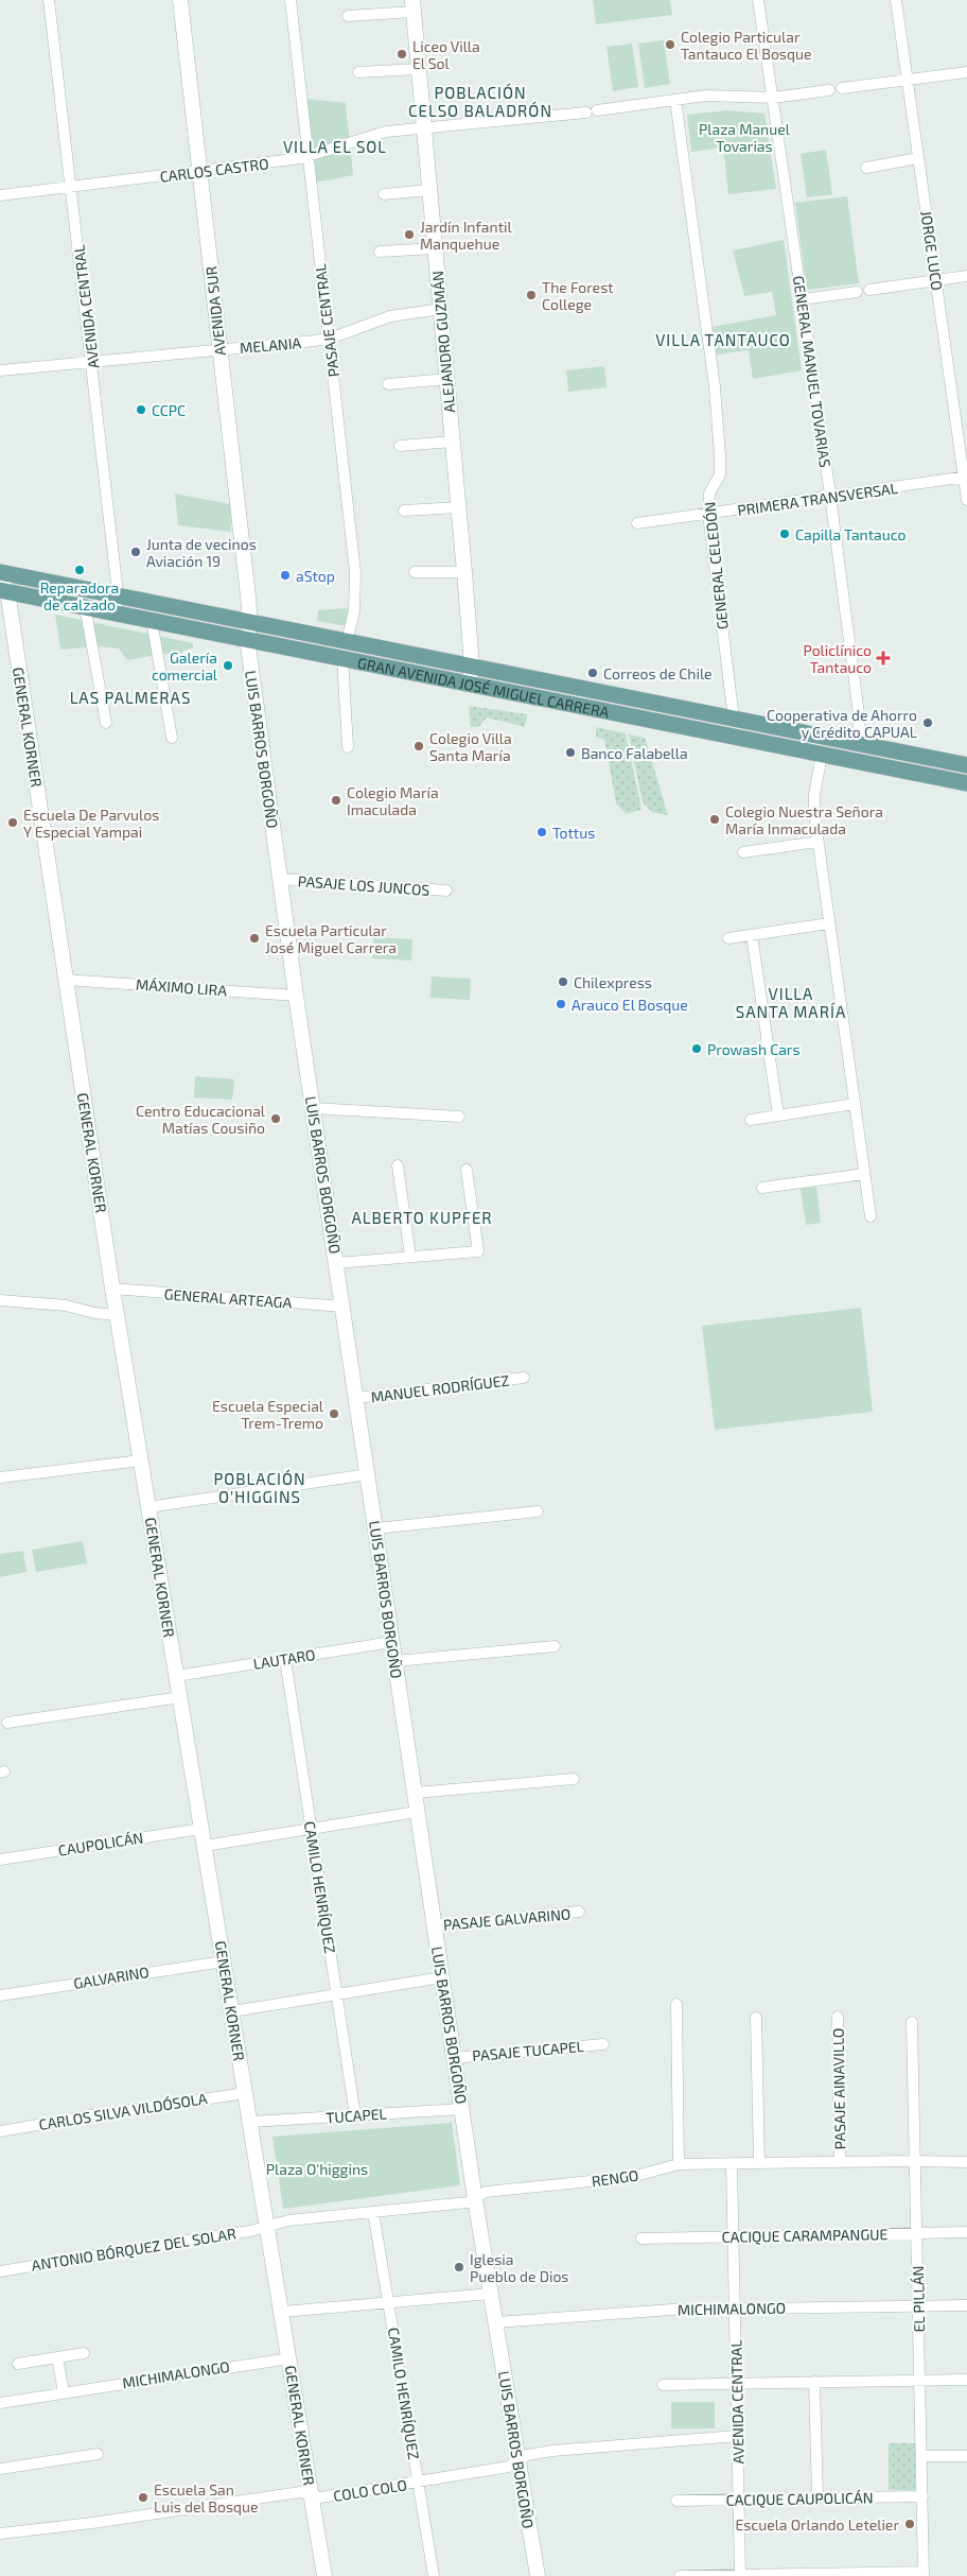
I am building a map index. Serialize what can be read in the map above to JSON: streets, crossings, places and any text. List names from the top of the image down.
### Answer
{
  "streets": {
    "main road": ["GRAN AVENIDA JOSÉ MIGUEL CARRERA"],
    "street": [
      "CARLOS CASTRO",
      "JORGE LUCO",
      "AVENIDA CENTRAL",
      "AVENIDA SUR",
      "PASAJE CENTRAL",
      "ALEJANDRO GUZMÁN",
      "MELANIA",
      "GENERAL MANUEL TOVARIAS",
      "PRIMERA TRANSVERSAL",
      "GENERAL CELEDÓN",
      "GENERAL KORNER",
      "LUIS BARROS BORGOÑO",
      "PASAJE LOS JUNCOS",
      "MÁXIMO LIRA",
      "GENERAL ARTEAGA",
      "MANUEL RODRÍGUEZ",
      "LAUTARO",
      "CAUPOLICÁN",
      "CAMILO HENRÍQUEZ",
      "PASAJE GALVARINO",
      "GALVARINO",
      "PASAJE TUCAPEL",
      "PASAJE AINAVILLO",
      "CARLOS SILVA VILDÓSOLA",
      "TUCAPEL",
      "RENGO",
      "CACIQUE CARAMPANGUE",
      "ANTONIO BÓRQUEZ DEL SOLAR",
      "EL PILLÁN",
      "MICHIMALONGO",
      "COLO COLO",
      "CACIQUE CAUPOLICÁN"
    ]
  },
  "crossings": [
    ["CARLOS CASTRO", "AVENIDA CENTRAL"],
    ["CARLOS CASTRO", "AVENIDA SUR"],
    ["CARLOS CASTRO", "PASAJE CENTRAL"],
    ["CARLOS CASTRO", "ALEJANDRO GUZMÁN"],
    ["CARLOS CASTRO", "GENERAL MANUEL TOVARIAS"],
    ["CARLOS CASTRO", "GENERAL CELEDÓN"],
    ["JORGE LUCO", "PRIMERA TRANSVERSAL"],
    ["AVENIDA CENTRAL", "MELANIA"],
    ["AVENIDA CENTRAL", "GRAN AVENIDA JOSÉ MIGUEL CARRERA"],
    ["AVENIDA CENTRAL", "RENGO"],
    ["AVENIDA CENTRAL", "CACIQUE CARAMPANGUE"],
    ["AVENIDA CENTRAL", "MICHIMALONGO"],
    ["AVENIDA CENTRAL", "COLO COLO"],
    ["AVENIDA CENTRAL", "CACIQUE CAUPOLICÁN"],
    ["AVENIDA SUR", "MELANIA"],
    ["AVENIDA SUR", "GRAN AVENIDA JOSÉ MIGUEL CARRERA"],
    ["AVENIDA SUR", "LUIS BARROS BORGOÑO"],
    ["PASAJE CENTRAL", "MELANIA"],
    ["PASAJE CENTRAL", "GRAN AVENIDA JOSÉ MIGUEL CARRERA"],
    ["ALEJANDRO GUZMÁN", "MELANIA"],
    ["ALEJANDRO GUZMÁN", "GRAN AVENIDA JOSÉ MIGUEL CARRERA"],
    ["GENERAL MANUEL TOVARIAS", "PRIMERA TRANSVERSAL"],
    ["GENERAL MANUEL TOVARIAS", "GRAN AVENIDA JOSÉ MIGUEL CARRERA"],
    ["PRIMERA TRANSVERSAL", "GENERAL CELEDÓN"],
    ["GENERAL CELEDÓN", "GRAN AVENIDA JOSÉ MIGUEL CARRERA"],
    ["GRAN AVENIDA JOSÉ MIGUEL CARRERA", "GENERAL KORNER"],
    ["GRAN AVENIDA JOSÉ MIGUEL CARRERA", "LUIS BARROS BORGOÑO"],
    ["GENERAL KORNER", "MÁXIMO LIRA"],
    ["GENERAL KORNER", "GENERAL ARTEAGA"],
    ["GENERAL KORNER", "LAUTARO"],
    ["GENERAL KORNER", "CAUPOLICÁN"],
    ["GENERAL KORNER", "GALVARINO"],
    ["GENERAL KORNER", "CARLOS SILVA VILDÓSOLA"],
    ["GENERAL KORNER", "TUCAPEL"],
    ["GENERAL KORNER", "RENGO"],
    ["GENERAL KORNER", "ANTONIO BÓRQUEZ DEL SOLAR"],
    ["GENERAL KORNER", "MICHIMALONGO"],
    ["GENERAL KORNER", "COLO COLO"],
    ["LUIS BARROS BORGOÑO", "PASAJE LOS JUNCOS"],
    ["LUIS BARROS BORGOÑO", "MÁXIMO LIRA"],
    ["LUIS BARROS BORGOÑO", "GENERAL ARTEAGA"],
    ["LUIS BARROS BORGOÑO", "MANUEL RODRÍGUEZ"],
    ["LUIS BARROS BORGOÑO", "LAUTARO"],
    ["LUIS BARROS BORGOÑO", "PASAJE GALVARINO"],
    ["LUIS BARROS BORGOÑO", "PASAJE TUCAPEL"],
    ["LUIS BARROS BORGOÑO", "TUCAPEL"],
    ["LUIS BARROS BORGOÑO", "RENGO"],
    ["LUIS BARROS BORGOÑO", "MICHIMALONGO"],
    ["LUIS BARROS BORGOÑO", "COLO COLO"],
    ["LAUTARO", "CAMILO HENRÍQUEZ"],
    ["CAMILO HENRÍQUEZ", "TUCAPEL"],
    ["CAMILO HENRÍQUEZ", "RENGO"],
    ["CAMILO HENRÍQUEZ", "COLO COLO"],
    ["PASAJE AINAVILLO", "RENGO"],
    ["RENGO", "ANTONIO BÓRQUEZ DEL SOLAR"],
    ["RENGO", "EL PILLÁN"],
    ["CACIQUE CARAMPANGUE", "EL PILLÁN"],
    ["EL PILLÁN", "MICHIMALONGO"],
    ["EL PILLÁN", "CACIQUE CAUPOLICÁN"]
  ],
  "districts": [
    "POBLACIÓN CELSO BALADRÓN",
    "VILLA EL SOL",
    "VILLA TANTAUCO",
    "LAS PALMERAS",
    "VILLA SANTA MARÍA",
    "ALBERTO KUPFER",
    "POBLACIÓN O'HIGGINS"
  ],
  "parks": ["Plaza Manuel Tovarias", "Plaza O'higgins"],
  "places": {
    "other": [
      "Colegio Particular Tantauco El Bosque",
      "Liceo Villa El Sol",
      "Jardín Infantil Manquehue",
      "The Forest College",
      "CCPC",
      "Capilla Tantauco",
      "Junta de vecinos Aviación 19",
      "Reparadora de calzado",
      "aStop",
      "Galería comercial",
      "Correos de Chile",
      "Cooperativa de Ahorro y Crédito CAPUAL",
      "Colegio Villa Santa María",
      "Banco Falabella",
      "Colegio María Imaculada",
      "Colegio Nuestra Señora María Inmaculada",
      "Escuela De Parvulos Y Especial Yampai",
      "Tottus",
      "Escuela Particular José Miguel Carrera",
      "Chilexpress",
      "Arauco El Bosque",
      "Prowash Cars",
      "Centro Educacional Matías Cousiño",
      "Escuela Especial Trem-Tremo",
      "Iglesia Pueblo de Dios",
      "Escuela San Luis del Bosque",
      "Escuela Orlando Letelier"
    ],
    "health": ["Policlínico Tantauco"]
  }
}
